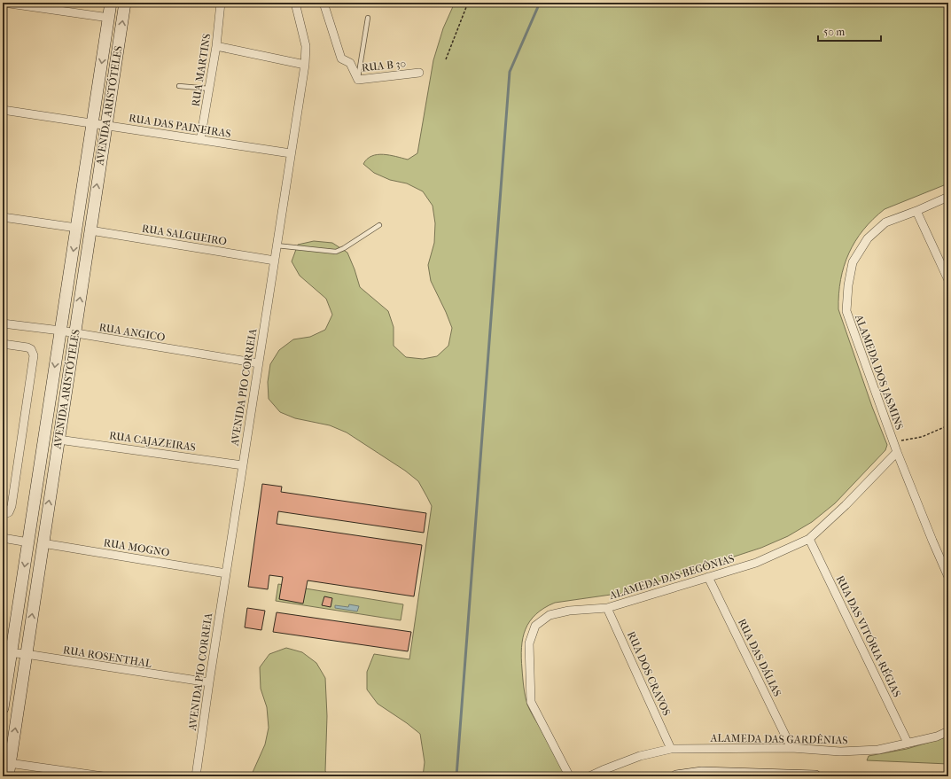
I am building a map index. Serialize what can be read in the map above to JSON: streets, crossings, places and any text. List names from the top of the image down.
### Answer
{
  "streets": {
    "street": [
      "RUA B 30",
      "RUA MARTINS",
      "AVENIDA ARISTÓTELES",
      "RUA DAS PAINEIRAS",
      "RUA SALGUEIRO",
      "RUA ANGICO",
      "ALAMEDA DOS JASMINS",
      "AVENIDA PIO CORREIA",
      "RUA CAJAZEIRAS",
      "RUA MOGNO",
      "ALAMEDA DAS BEGÔNIAS",
      "RUA DAS VITÓRIA-RÉGIAS",
      "RUA ROSENTHAL",
      "RUA DAS DÁLIAS",
      "RUA DOS CRAVOS",
      "ALAMEDA DAS GARDÊNIAS"
    ]
  },
  "crossings": [
    ["RUA MARTINS", "RUA DAS PAINEIRAS"],
    ["AVENIDA ARISTÓTELES", "RUA DAS PAINEIRAS"],
    ["AVENIDA ARISTÓTELES", "RUA SALGUEIRO"],
    ["AVENIDA ARISTÓTELES", "RUA ANGICO"],
    ["AVENIDA ARISTÓTELES", "RUA CAJAZEIRAS"],
    ["AVENIDA ARISTÓTELES", "RUA MOGNO"],
    ["AVENIDA ARISTÓTELES", "RUA ROSENTHAL"],
    ["RUA DAS PAINEIRAS", "AVENIDA PIO CORREIA"],
    ["RUA SALGUEIRO", "AVENIDA PIO CORREIA"],
    ["RUA ANGICO", "AVENIDA PIO CORREIA"],
    ["ALAMEDA DOS JASMINS", "ALAMEDA DAS BEGÔNIAS"],
    ["AVENIDA PIO CORREIA", "RUA CAJAZEIRAS"],
    ["AVENIDA PIO CORREIA", "RUA MOGNO"],
    ["AVENIDA PIO CORREIA", "RUA ROSENTHAL"],
    ["ALAMEDA DAS BEGÔNIAS", "RUA DAS VITÓRIA-RÉGIAS"],
    ["ALAMEDA DAS BEGÔNIAS", "RUA DAS DÁLIAS"],
    ["ALAMEDA DAS BEGÔNIAS", "RUA DOS CRAVOS"],
    ["RUA DAS VITÓRIA-RÉGIAS", "ALAMEDA DAS GARDÊNIAS"],
    ["RUA DAS DÁLIAS", "ALAMEDA DAS GARDÊNIAS"],
    ["RUA DOS CRAVOS", "ALAMEDA DAS GARDÊNIAS"]
  ],
  "scale_bar": "50 m"
}
